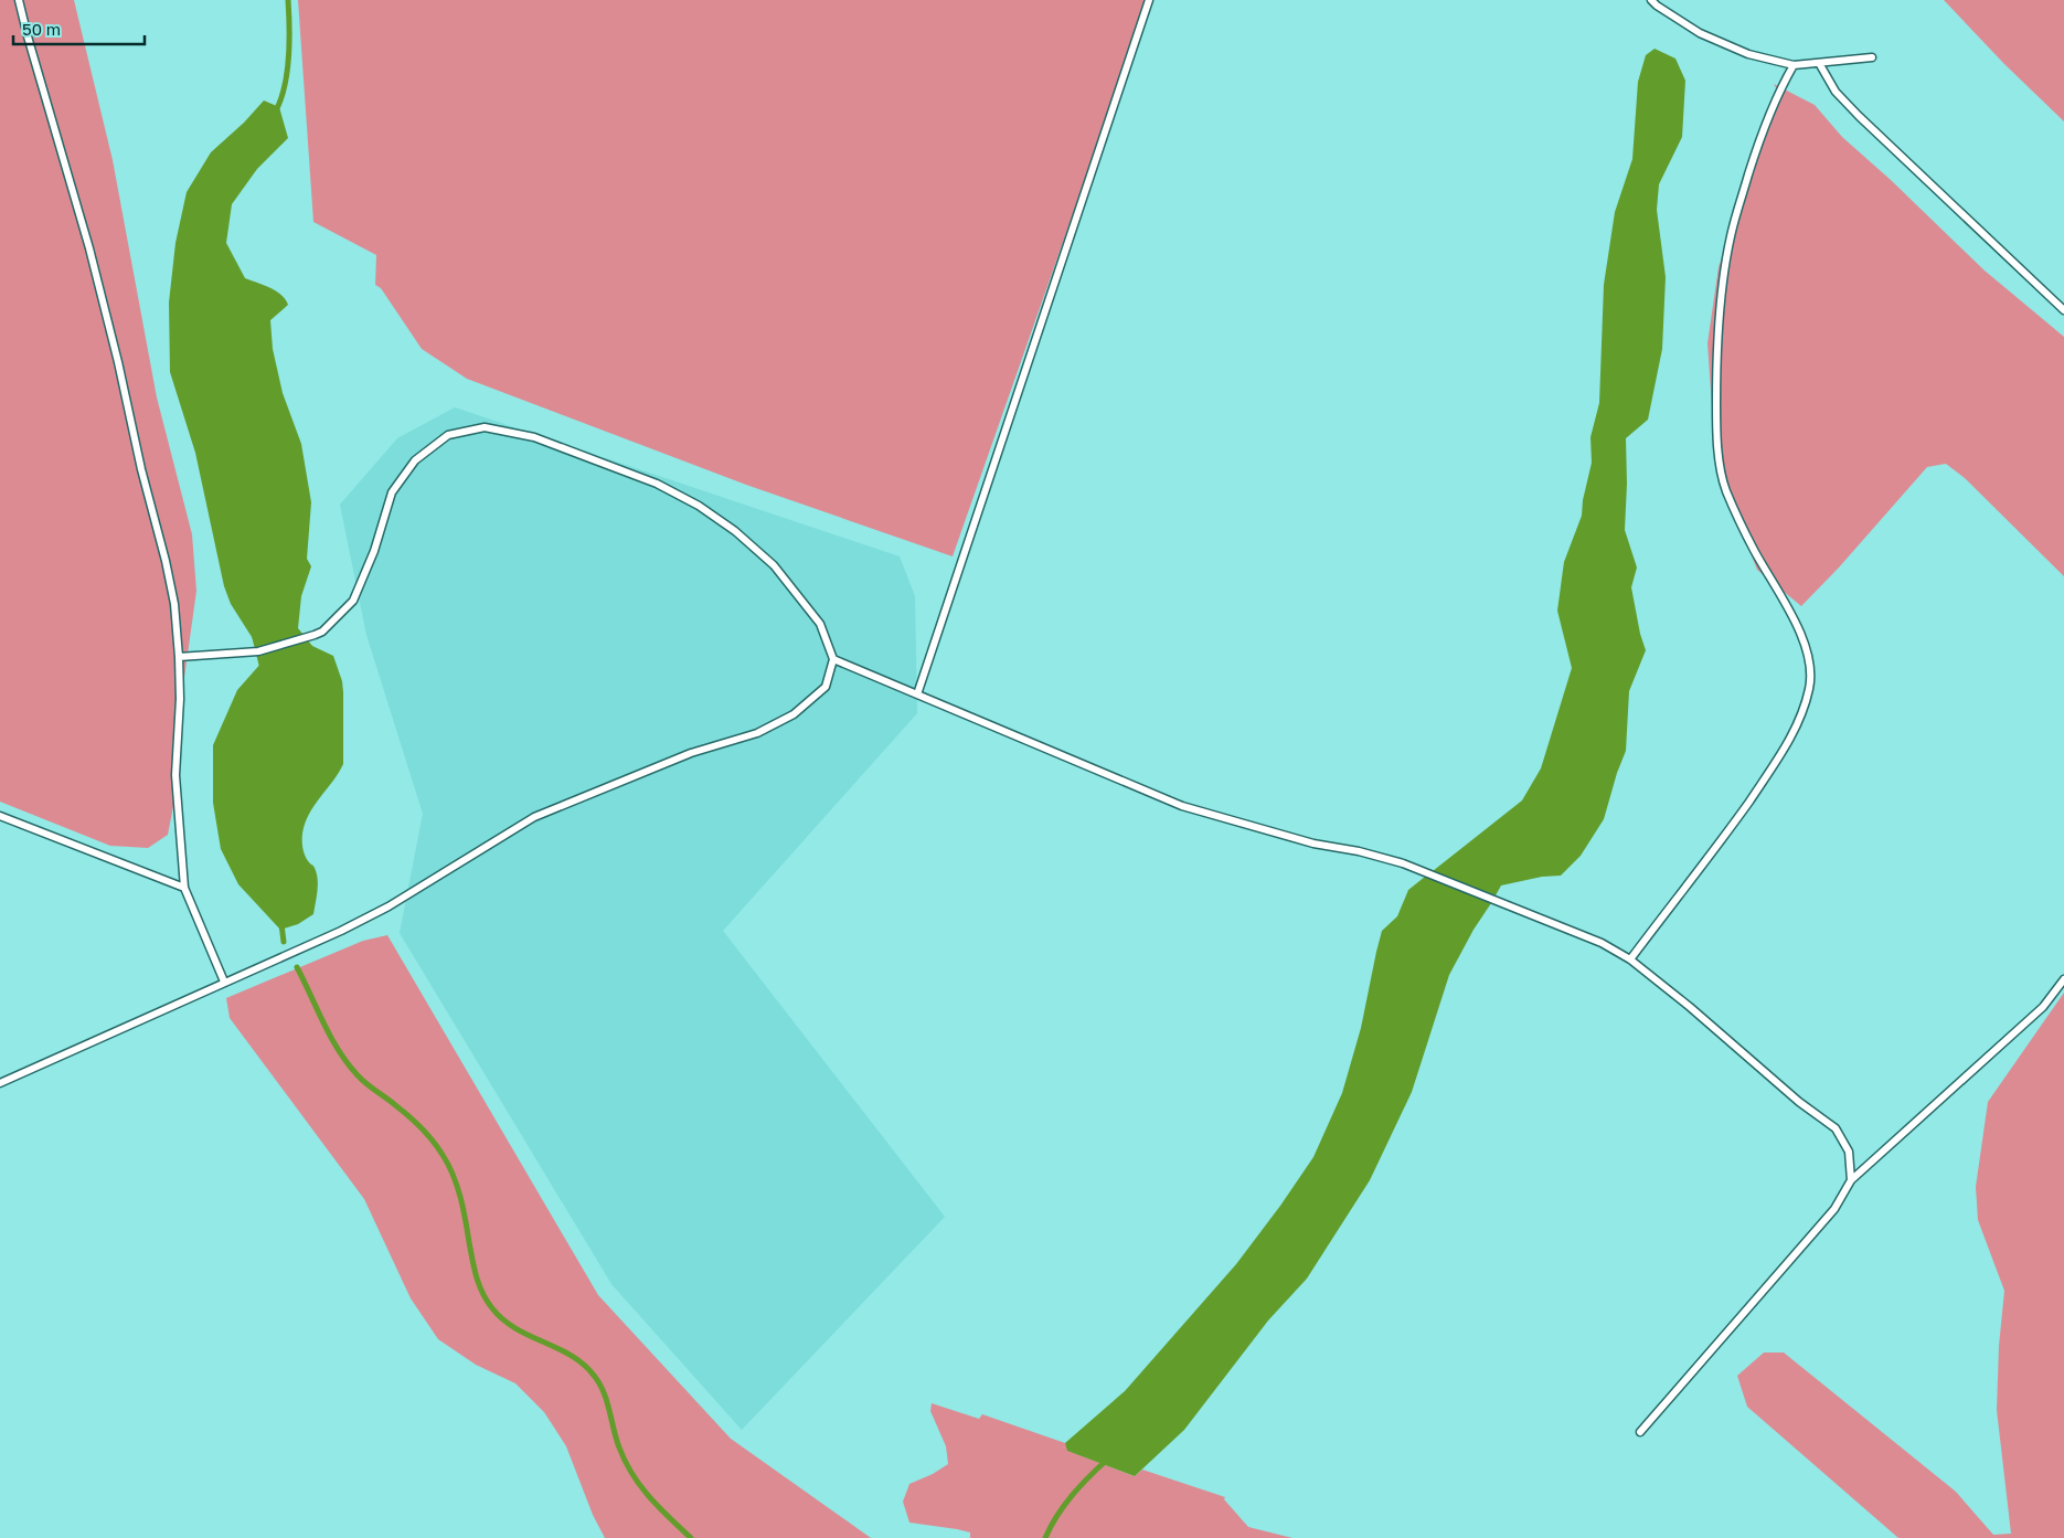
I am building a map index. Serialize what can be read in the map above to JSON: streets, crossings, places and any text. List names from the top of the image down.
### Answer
{
  "scale_bar": "50 m"
}
